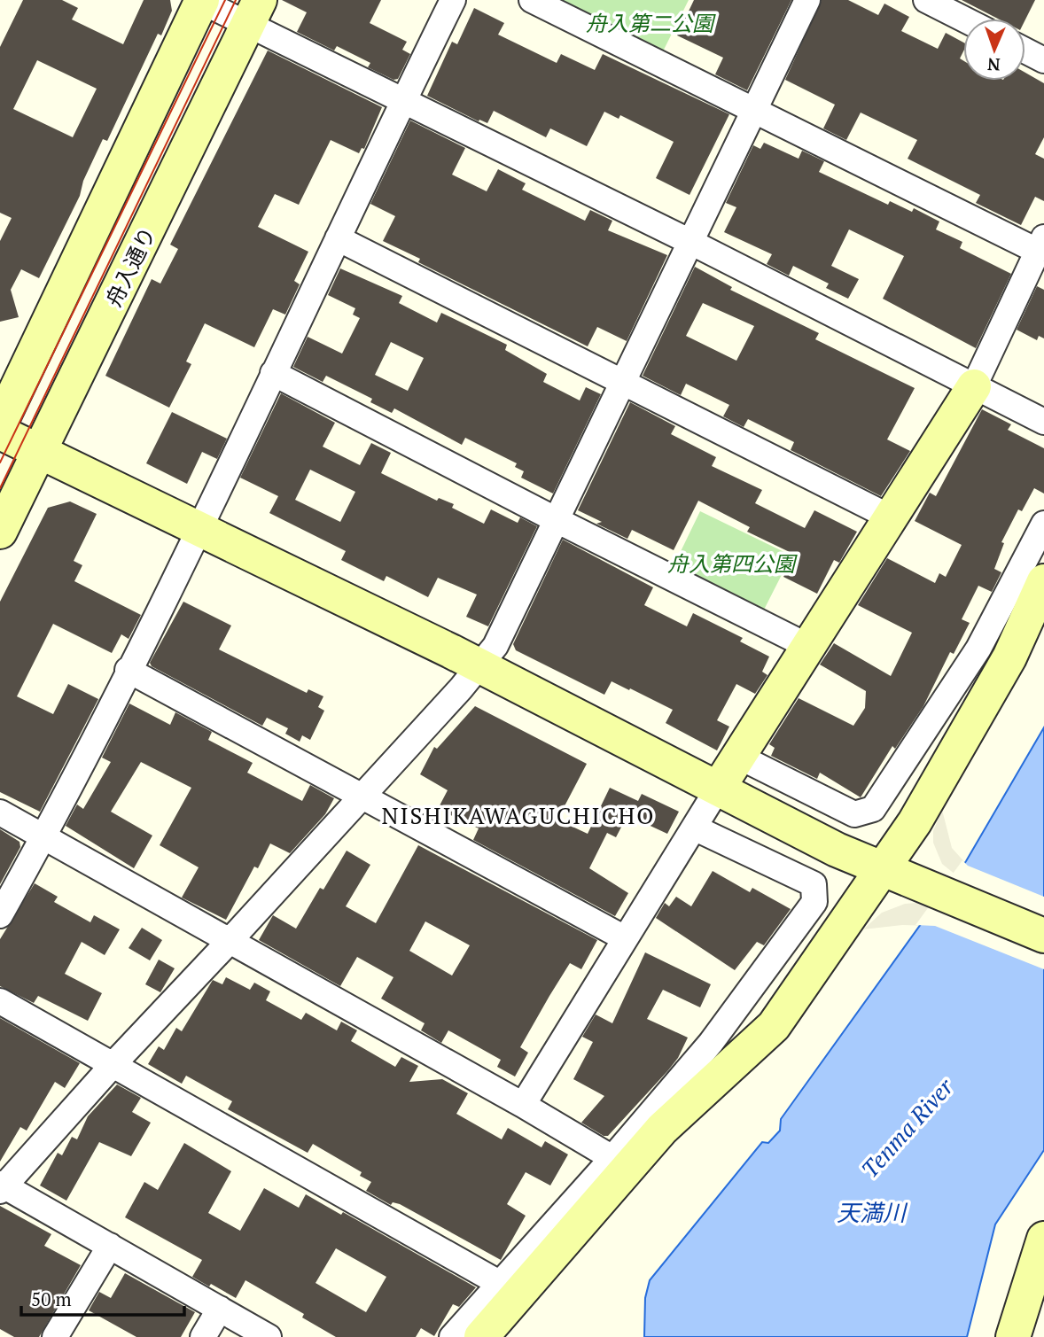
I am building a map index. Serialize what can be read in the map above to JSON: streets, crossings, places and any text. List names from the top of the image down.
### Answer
{
  "streets": {
    "street": ["舟入通り"]
  },
  "districts": ["NISHIKAWAGUCHICHO"],
  "water": ["Tenma River", "天満川"],
  "parks": ["舟入第二公園", "舟入第四公園"],
  "scale_bar": "50 m",
  "north": "bottom"
}
